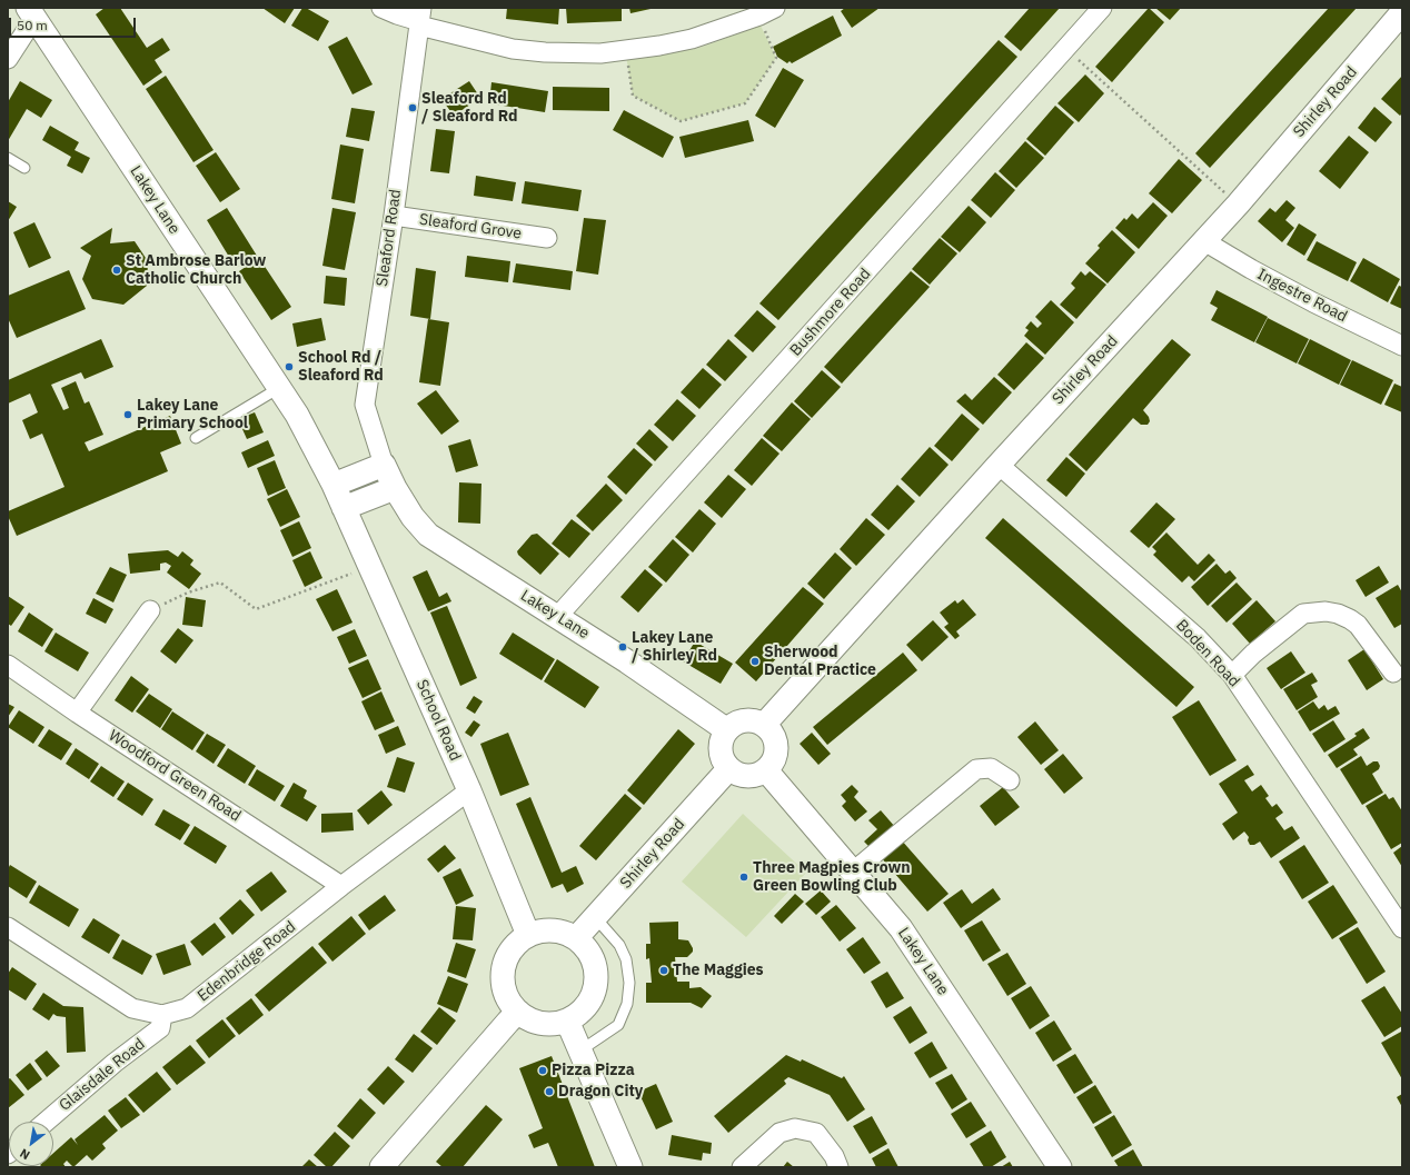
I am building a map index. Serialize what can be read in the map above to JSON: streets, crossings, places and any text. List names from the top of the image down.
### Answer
{
  "streets": {
    "street": [
      "Shirley Road",
      "Lakey Lane",
      "Sleaford Grove",
      "Sleaford Road",
      "Ingestre Road",
      "Bushmore Road",
      "Boden Road",
      "School Road",
      "Woodford Green Road",
      "Edenbridge Road",
      "Glaisdale Road"
    ]
  },
  "crossings": [
    ["Shirley Road", "Lakey Lane"],
    ["Shirley Road", "Ingestre Road"],
    ["Shirley Road", "Boden Road"],
    ["Shirley Road", "School Road"],
    ["Lakey Lane", "Sleaford Road"],
    ["Lakey Lane", "Bushmore Road"],
    ["Lakey Lane", "School Road"],
    ["Sleaford Grove", "Sleaford Road"],
    ["School Road", "Edenbridge Road"],
    ["Woodford Green Road", "Edenbridge Road"],
    ["Edenbridge Road", "Glaisdale Road"]
  ],
  "places": [
    "Sleaford Rd / Sleaford Rd",
    "St Ambrose Barlow Catholic Church",
    "School Rd / Sleaford Rd",
    "Lakey Lane Primary School",
    "Lakey Lane / Shirley Rd",
    "Sherwood Dental Practice",
    "Three Magpies Crown Green Bowling Club",
    "The Maggies",
    "Pizza Pizza",
    "Dragon City"
  ],
  "scale_bar": "50 m",
  "north": "bottom left"
}
